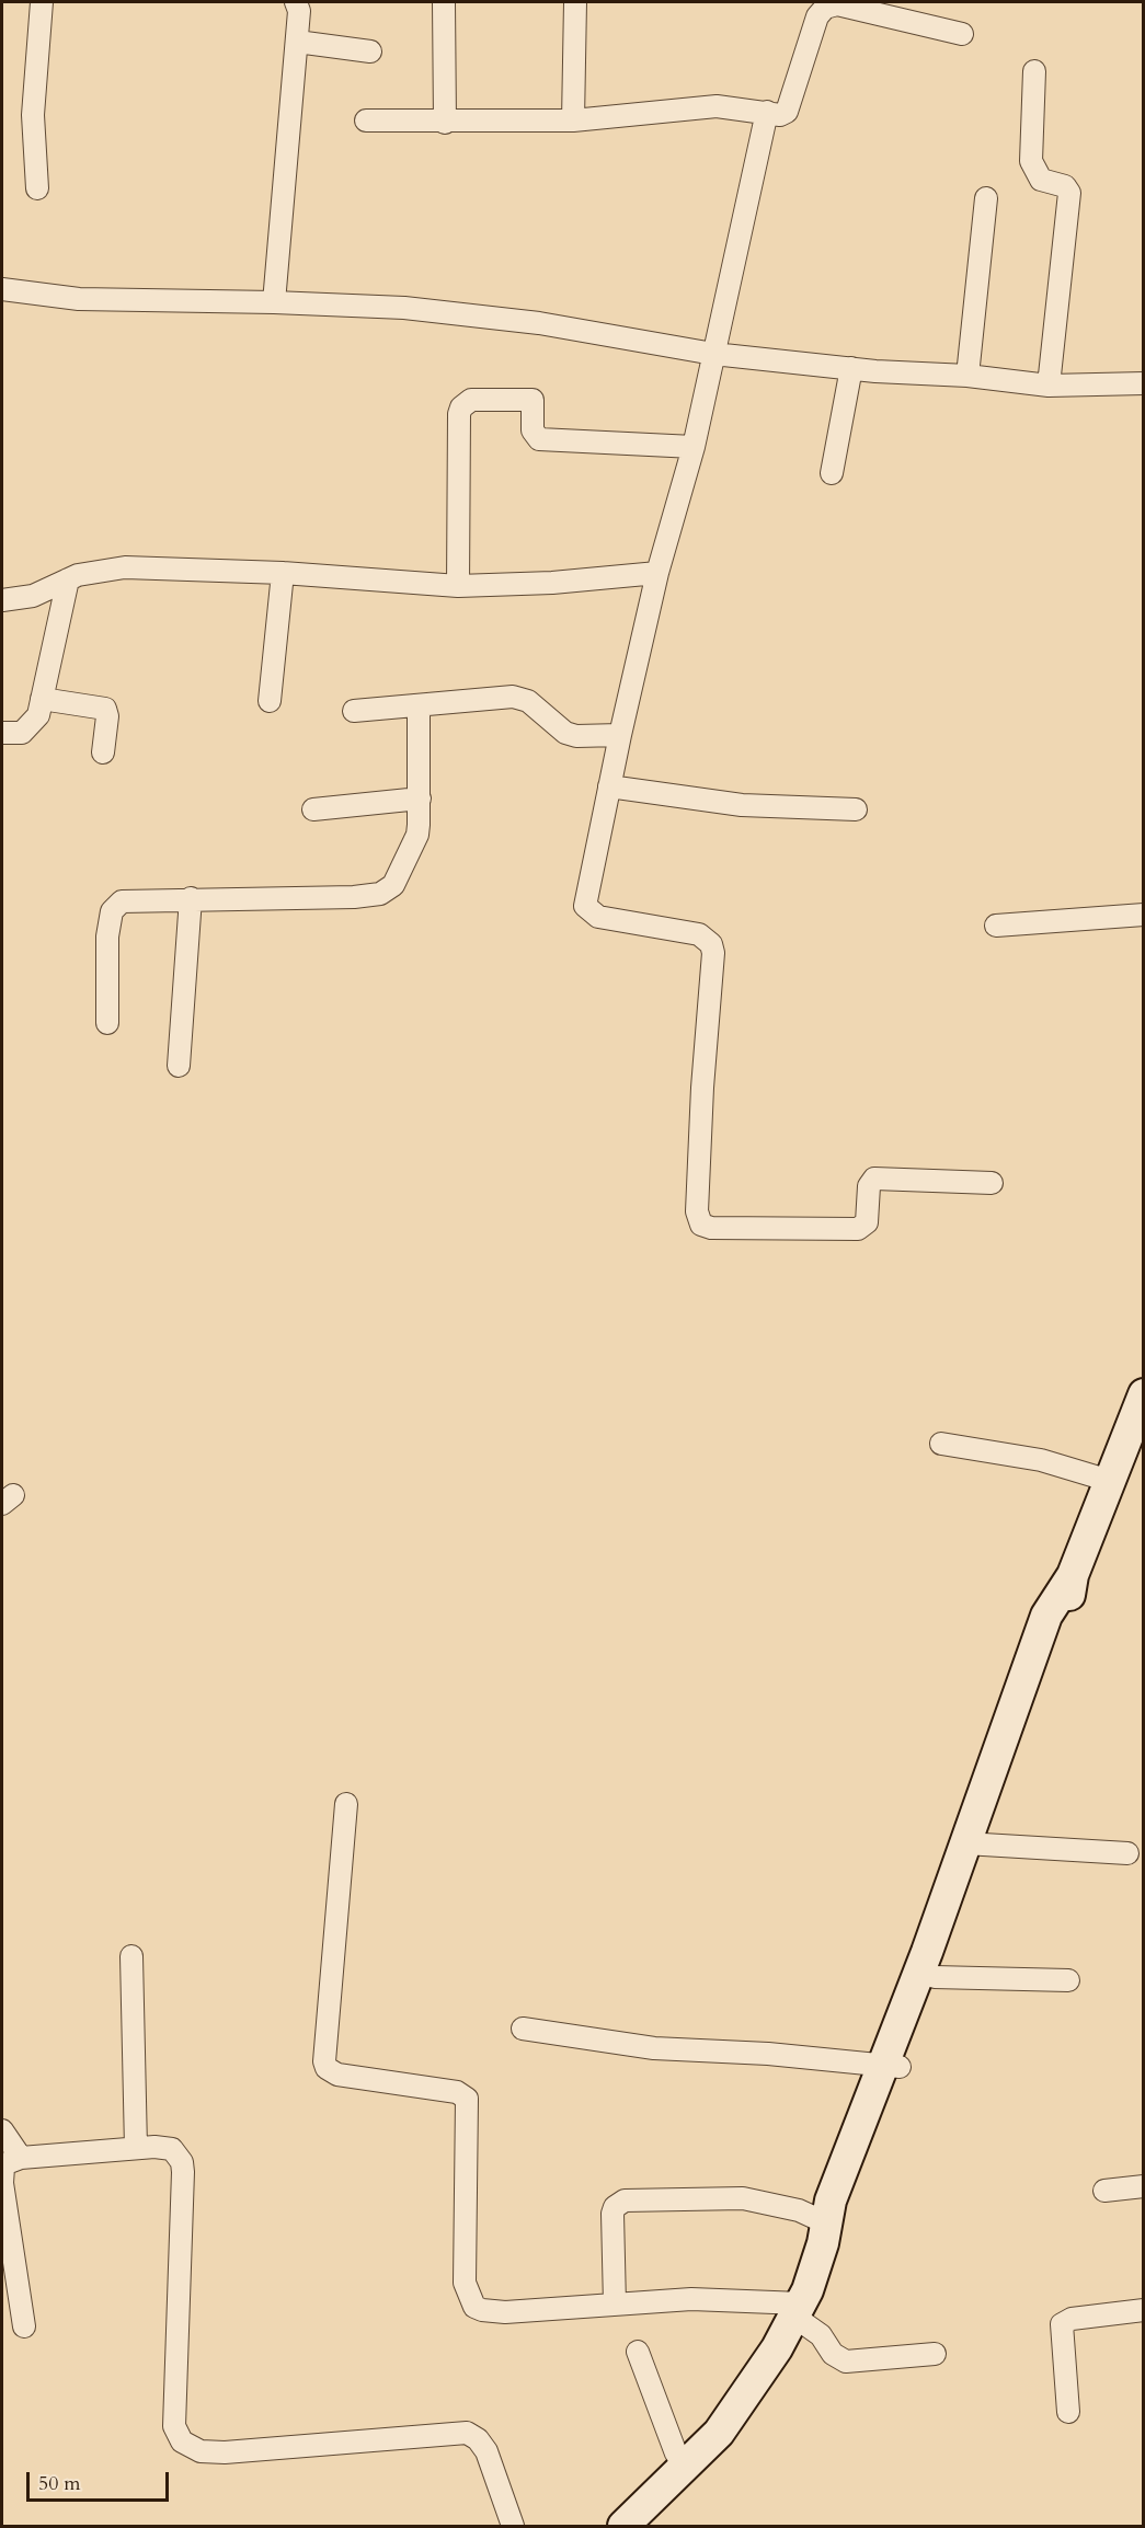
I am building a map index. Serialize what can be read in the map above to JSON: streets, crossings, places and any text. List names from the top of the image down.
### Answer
{
  "scale_bar": "50 m"
}
